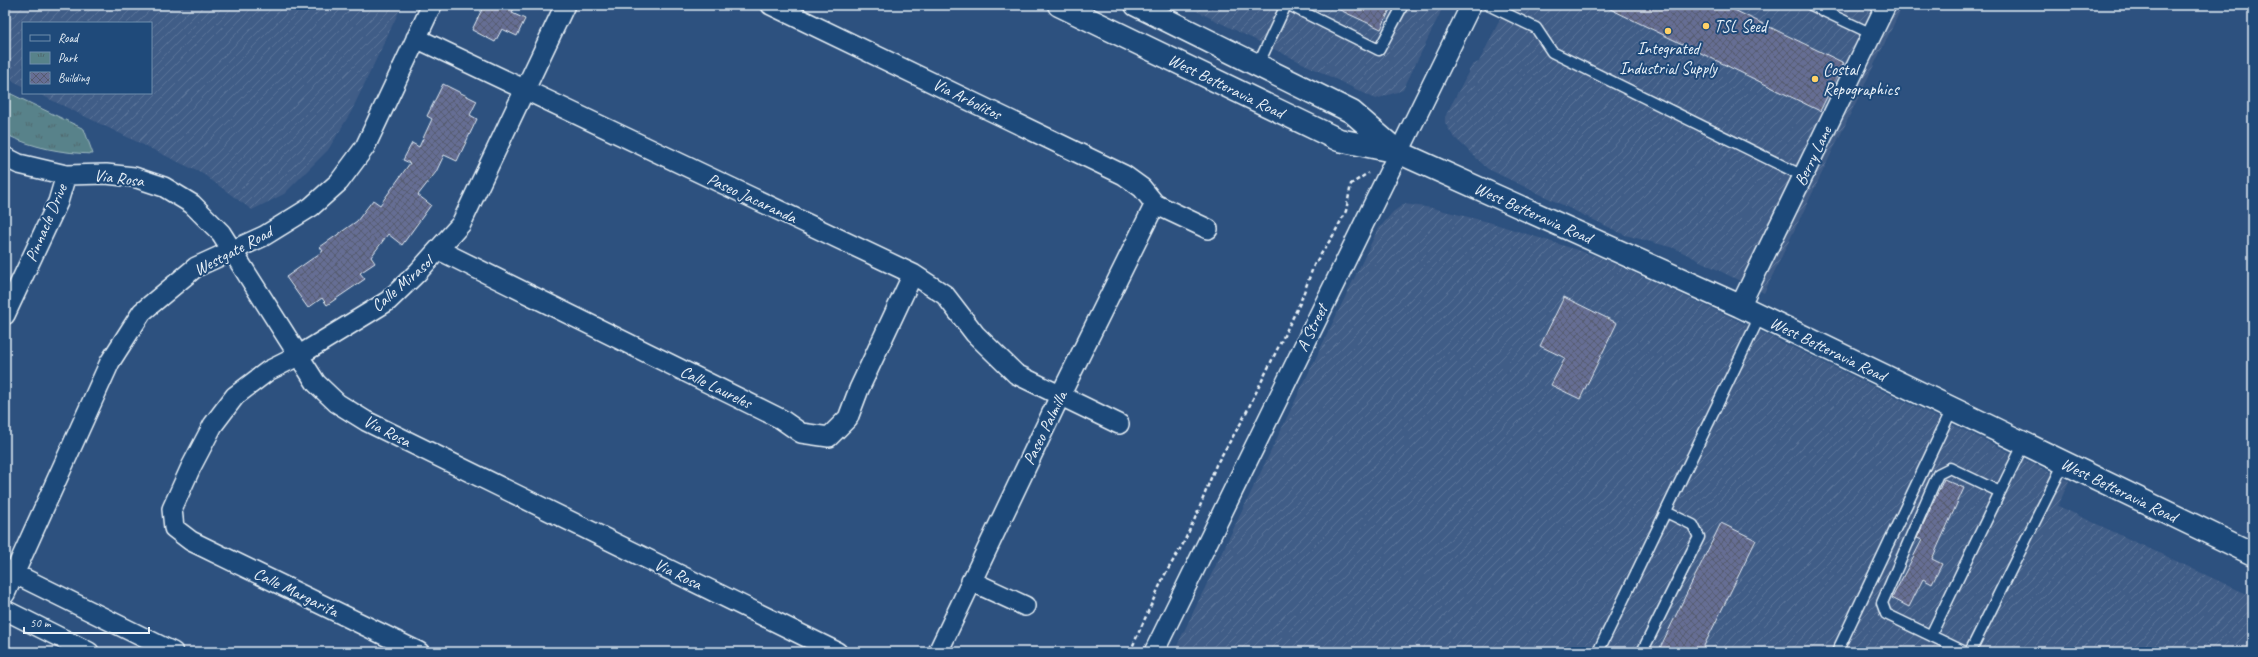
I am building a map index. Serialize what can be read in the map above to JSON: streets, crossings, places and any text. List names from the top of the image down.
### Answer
{
  "streets": {
    "street": [
      "West Betteravia Road",
      "Via Arbolitos",
      "Berry Lane",
      "Via Rosa",
      "Paseo Jacaranda",
      "Pinnacle Drive",
      "Westgate Road",
      "Calle Mirasol",
      "A Street",
      "Calle Laureles",
      "Paseo Palmilla",
      "Calle Margarita"
    ]
  },
  "crossings": [
    ["West Betteravia Road", "Berry Lane"],
    ["West Betteravia Road", "A Street"],
    ["Via Arbolitos", "Paseo Palmilla"],
    ["Via Rosa", "Pinnacle Drive"],
    ["Via Rosa", "Westgate Road"],
    ["Via Rosa", "Calle Mirasol"],
    ["Paseo Jacaranda", "Westgate Road"],
    ["Paseo Jacaranda", "Calle Mirasol"],
    ["Paseo Jacaranda", "Calle Laureles"],
    ["Paseo Jacaranda", "Paseo Palmilla"],
    ["Calle Mirasol", "Calle Laureles"],
    ["Calle Mirasol", "Calle Margarita"]
  ],
  "places": ["TSL Seed", "Integrated Industrial Supply", "Costal Repographics"],
  "legend": ["Road", "Park", "Building"],
  "scale_bar": "50 m"
}
